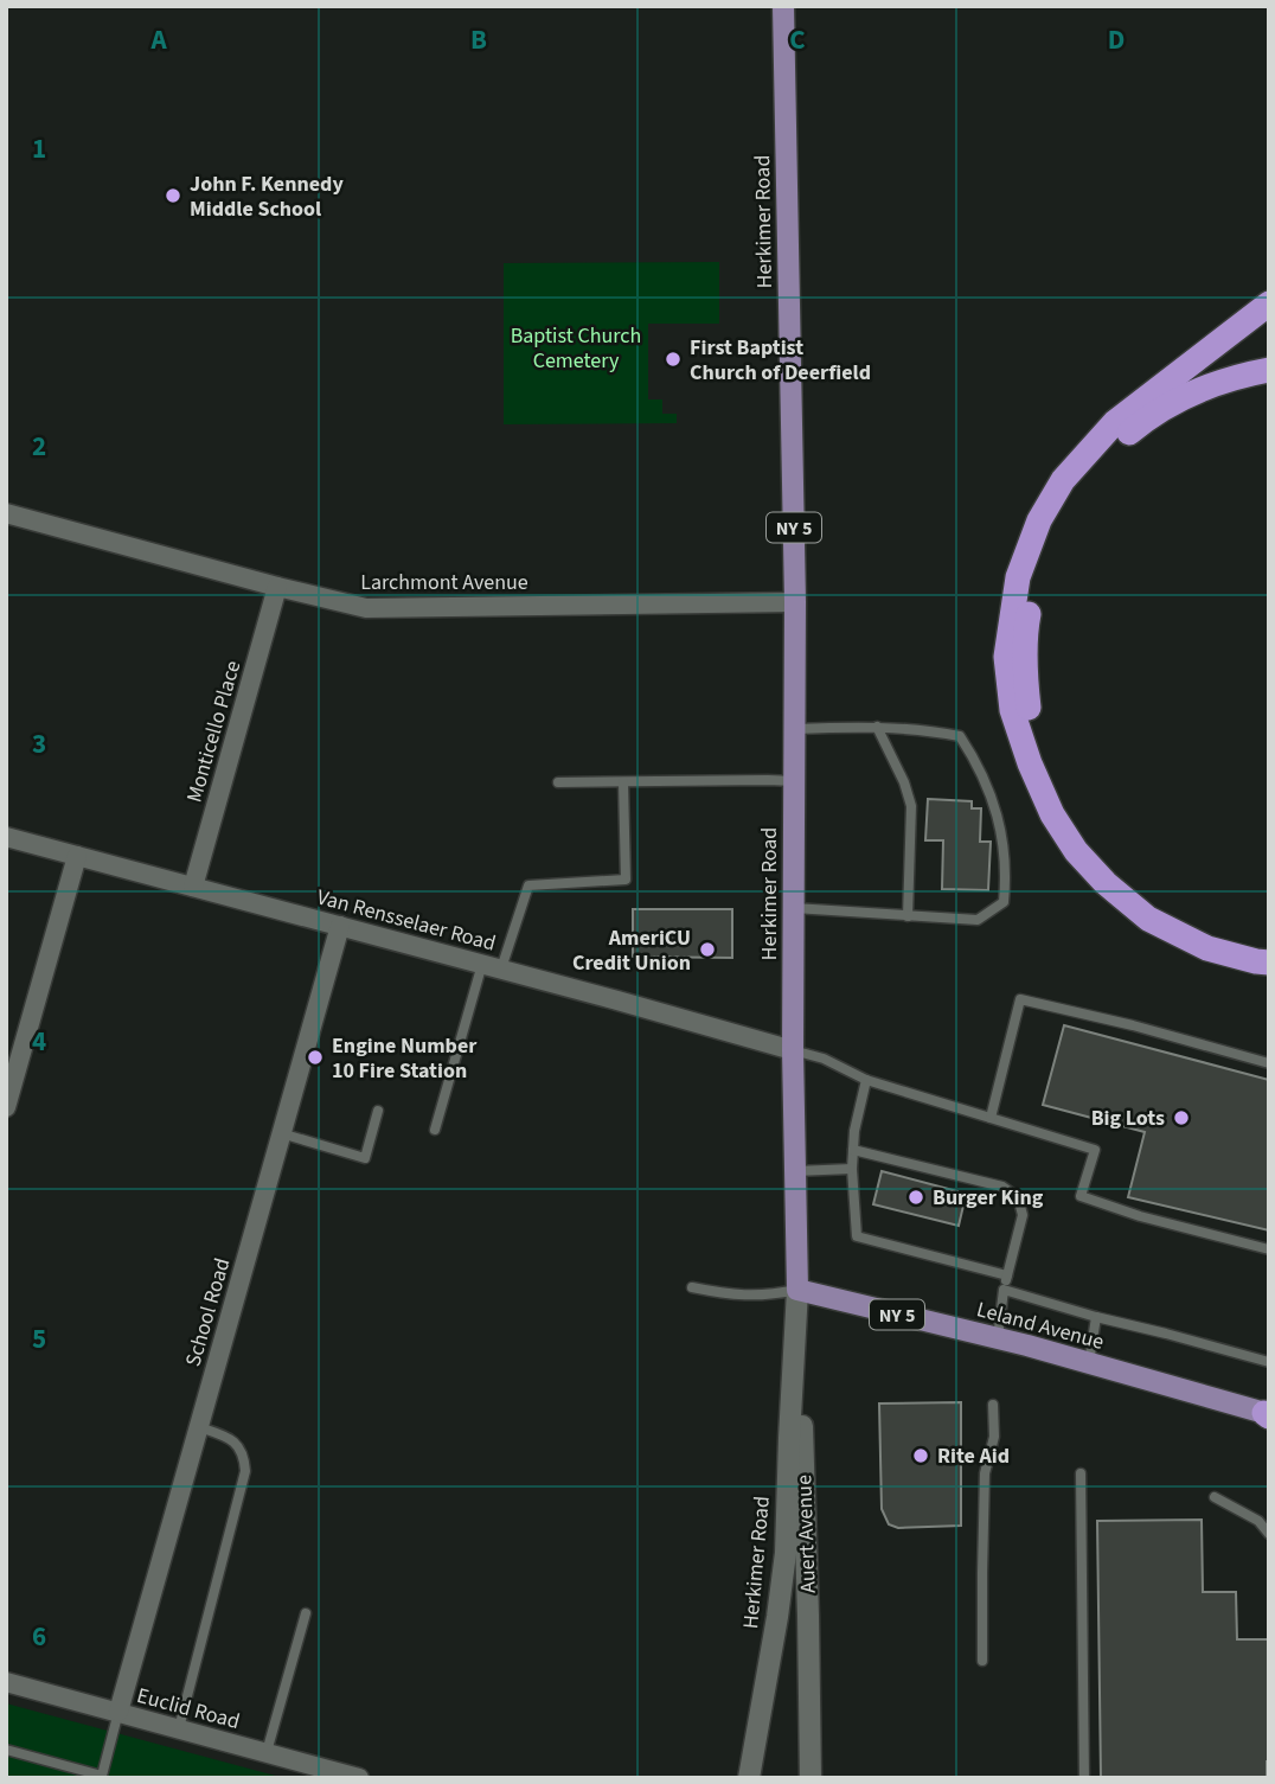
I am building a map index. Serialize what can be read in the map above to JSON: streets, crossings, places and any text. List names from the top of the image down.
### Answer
{
  "streets": {
    "main road": [
      "Herkimer Road",
      "NY 5",
      "Leland Avenue",
      "Auert Avenue"
    ],
    "street": [
      "Larchmont Avenue",
      "Monticello Place",
      "Van Rensselaer Road",
      "School Road",
      "Euclid Road"
    ]
  },
  "crossings": [
    ["Herkimer Road", "Larchmont Avenue"],
    ["Herkimer Road", "Van Rensselaer Road"],
    ["Herkimer Road", "Leland Avenue"],
    ["Herkimer Road", "Auert Avenue"],
    ["Larchmont Avenue", "Monticello Place"],
    ["Monticello Place", "Van Rensselaer Road"],
    ["Van Rensselaer Road", "School Road"],
    ["School Road", "Euclid Road"],
    ["Leland Avenue", "Auert Avenue"]
  ],
  "parks": ["Baptist Church Cemetery"],
  "places": [
    "John F. Kennedy Middle School",
    "First Baptist Church of Deerfield",
    "AmeriCU Credit Union",
    "Engine Number 10 Fire Station",
    "Big Lots",
    "Burger King",
    "Rite Aid"
  ],
  "grid": {
    "columns": [
      "A",
      "B",
      "C",
      "D"
    ],
    "rows": [
      "1",
      "2",
      "3",
      "4",
      "5",
      "6"
    ]
  }
}
